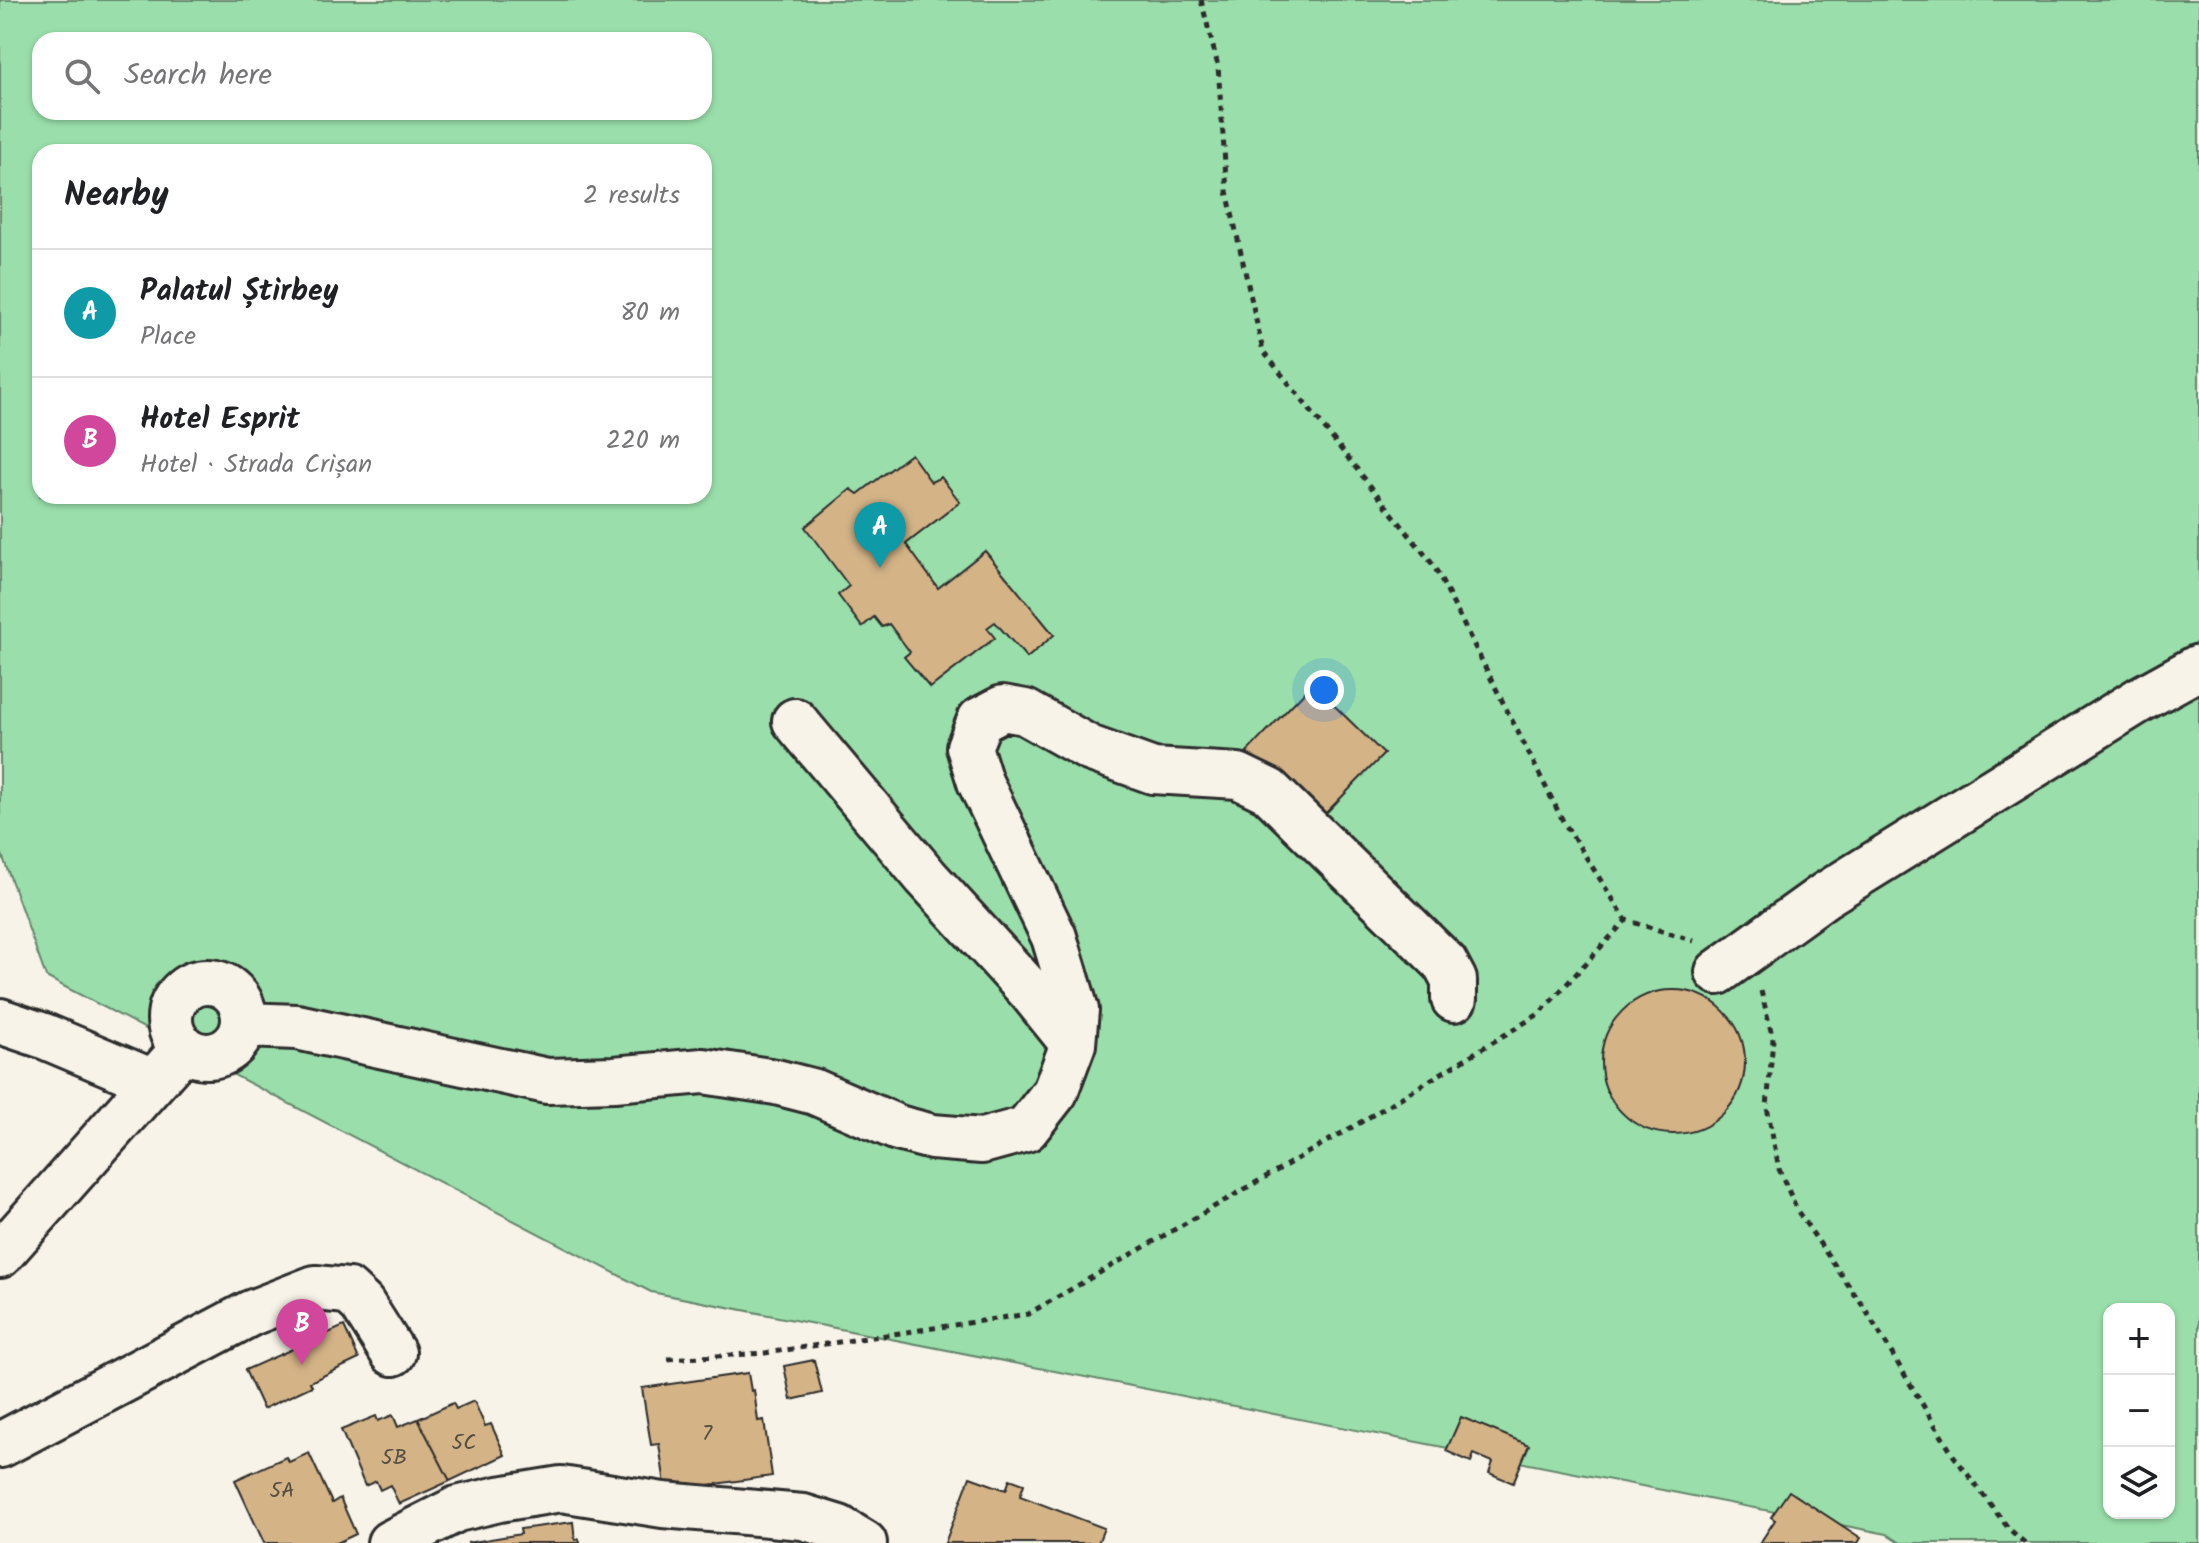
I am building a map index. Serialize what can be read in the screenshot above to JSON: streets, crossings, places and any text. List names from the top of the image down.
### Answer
{
  "house_numbers": [
    "7",
    "5C",
    "5B",
    "5A"
  ],
  "page": {
    "search": "Search here",
    "heading": ["Nearby", "2 results"],
    "list": [
      {
        "mark": "A",
        "name": "Palatul Știrbey",
        "note": "Place",
        "value": "80 m"
      },
      {
        "mark": "B",
        "name": "Hotel Esprit",
        "note": "Hotel · Strada Crișan",
        "value": "220 m"
      }
    ],
    "pins": ["A", "B"],
    "map_buttons": ["+", "−"]
  }
}
